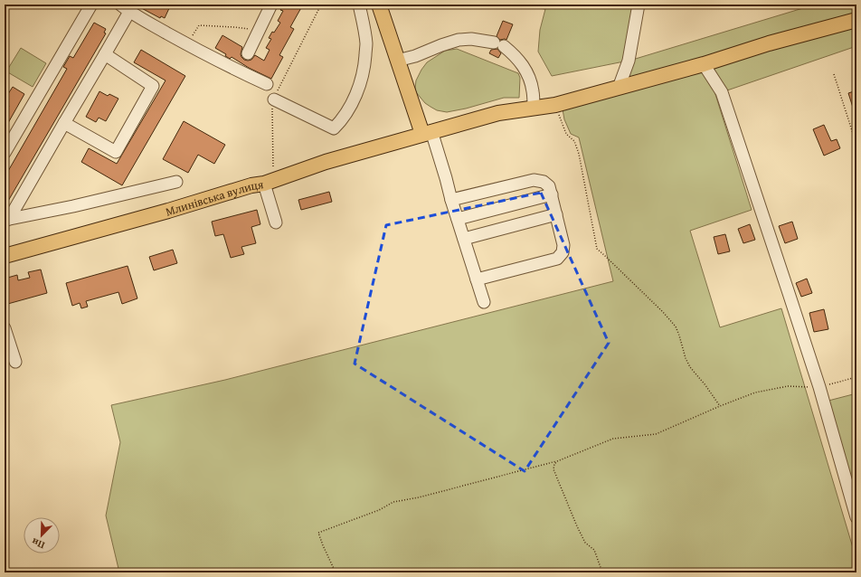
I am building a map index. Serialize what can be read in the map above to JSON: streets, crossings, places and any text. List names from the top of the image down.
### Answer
{
  "streets": {
    "main road": ["Млинівська вулиця"]
  },
  "north": "bottom left"
}
